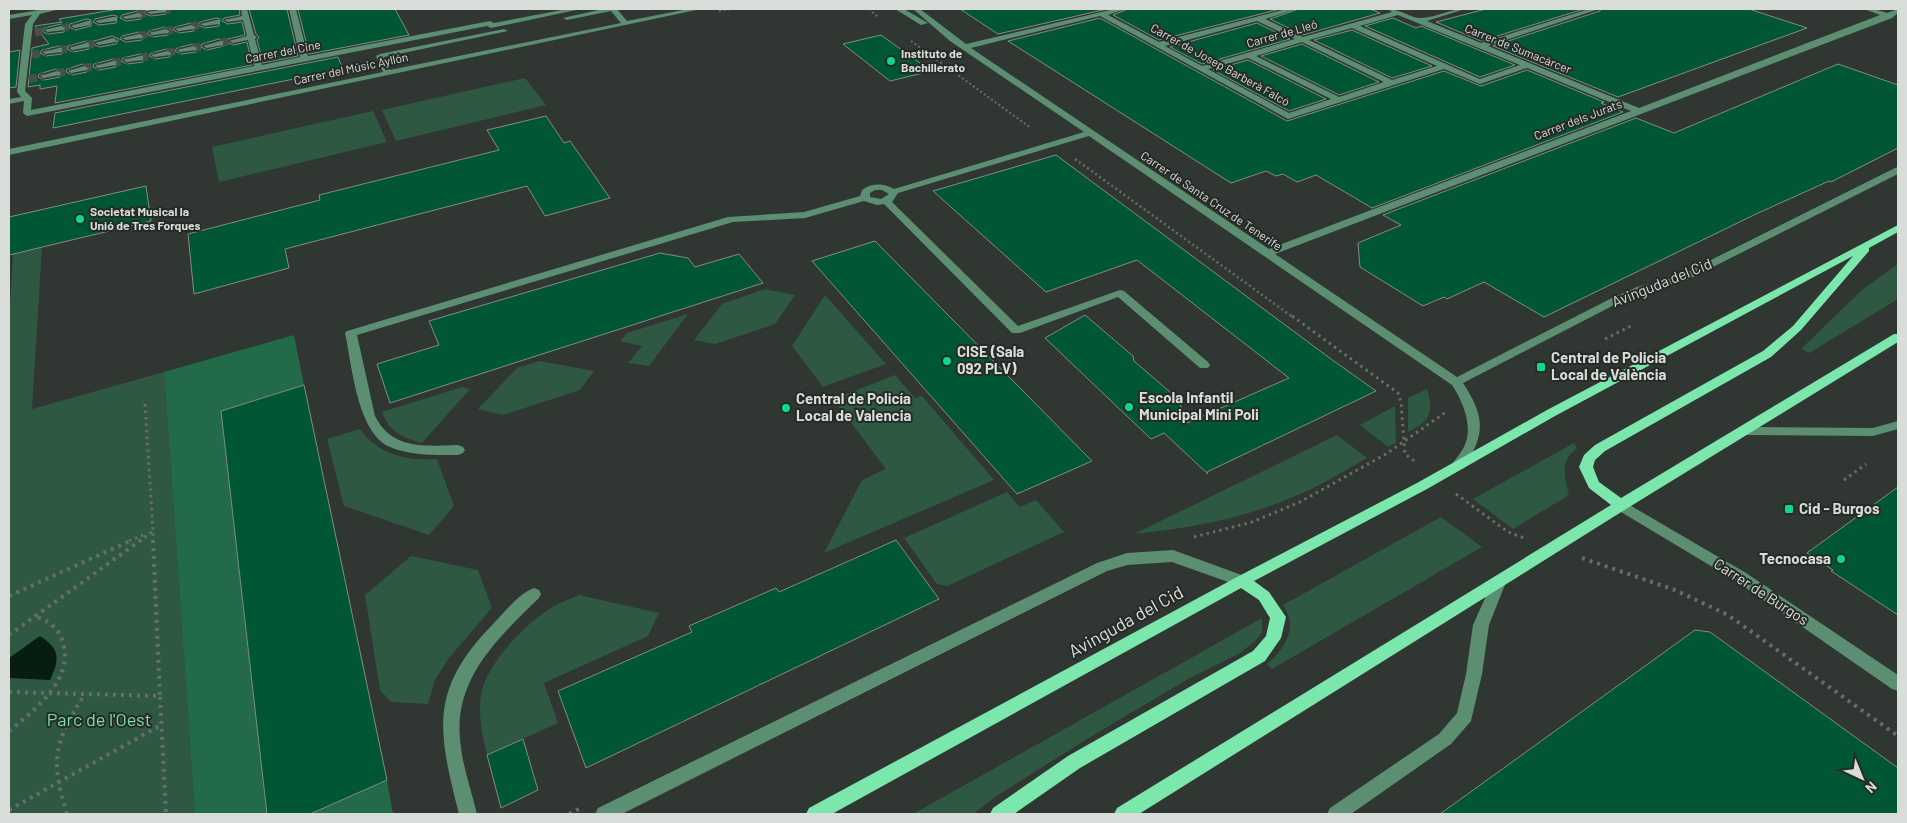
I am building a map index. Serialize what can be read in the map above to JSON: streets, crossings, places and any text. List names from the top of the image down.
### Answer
{
  "streets": {
    "main road": ["Avinguda del Cid"],
    "street": [
      "Carrer de Lleó",
      "Carrer de Sumacàrcer",
      "Carrer del Cine",
      "Carrer de Josep Barberà Falcó",
      "Carrer del Músic Ayllón",
      "Carrer dels Jurats",
      "Carrer de Santa Cruz de Tenerife",
      "Carrer de Burgos"
    ]
  },
  "crossings": [
    ["Carrer de Lleó", "Carrer de Sumacàrcer"],
    ["Carrer de Lleó", "Carrer de Josep Barberà Falcó"],
    ["Carrer de Sumacàrcer", "Carrer dels Jurats"],
    ["Carrer dels Jurats", "Carrer de Santa Cruz de Tenerife"],
    ["Carrer de Santa Cruz de Tenerife", "Avinguda del Cid"]
  ],
  "parks": ["Parc de l'Oest"],
  "places": {
    "other": [
      "Instituto de Bachillerato",
      "Societat Musical la Unió de Tres Forques",
      "CISE (Sala 092 PLV)",
      "Escola Infantil Municipal Mini Poli",
      "Central de Policía Local de Valencia",
      "Tecnocasa"
    ],
    "transit": ["Central de Policia Local de València", "Cid - Burgos"]
  },
  "north": "bottom right"
}
